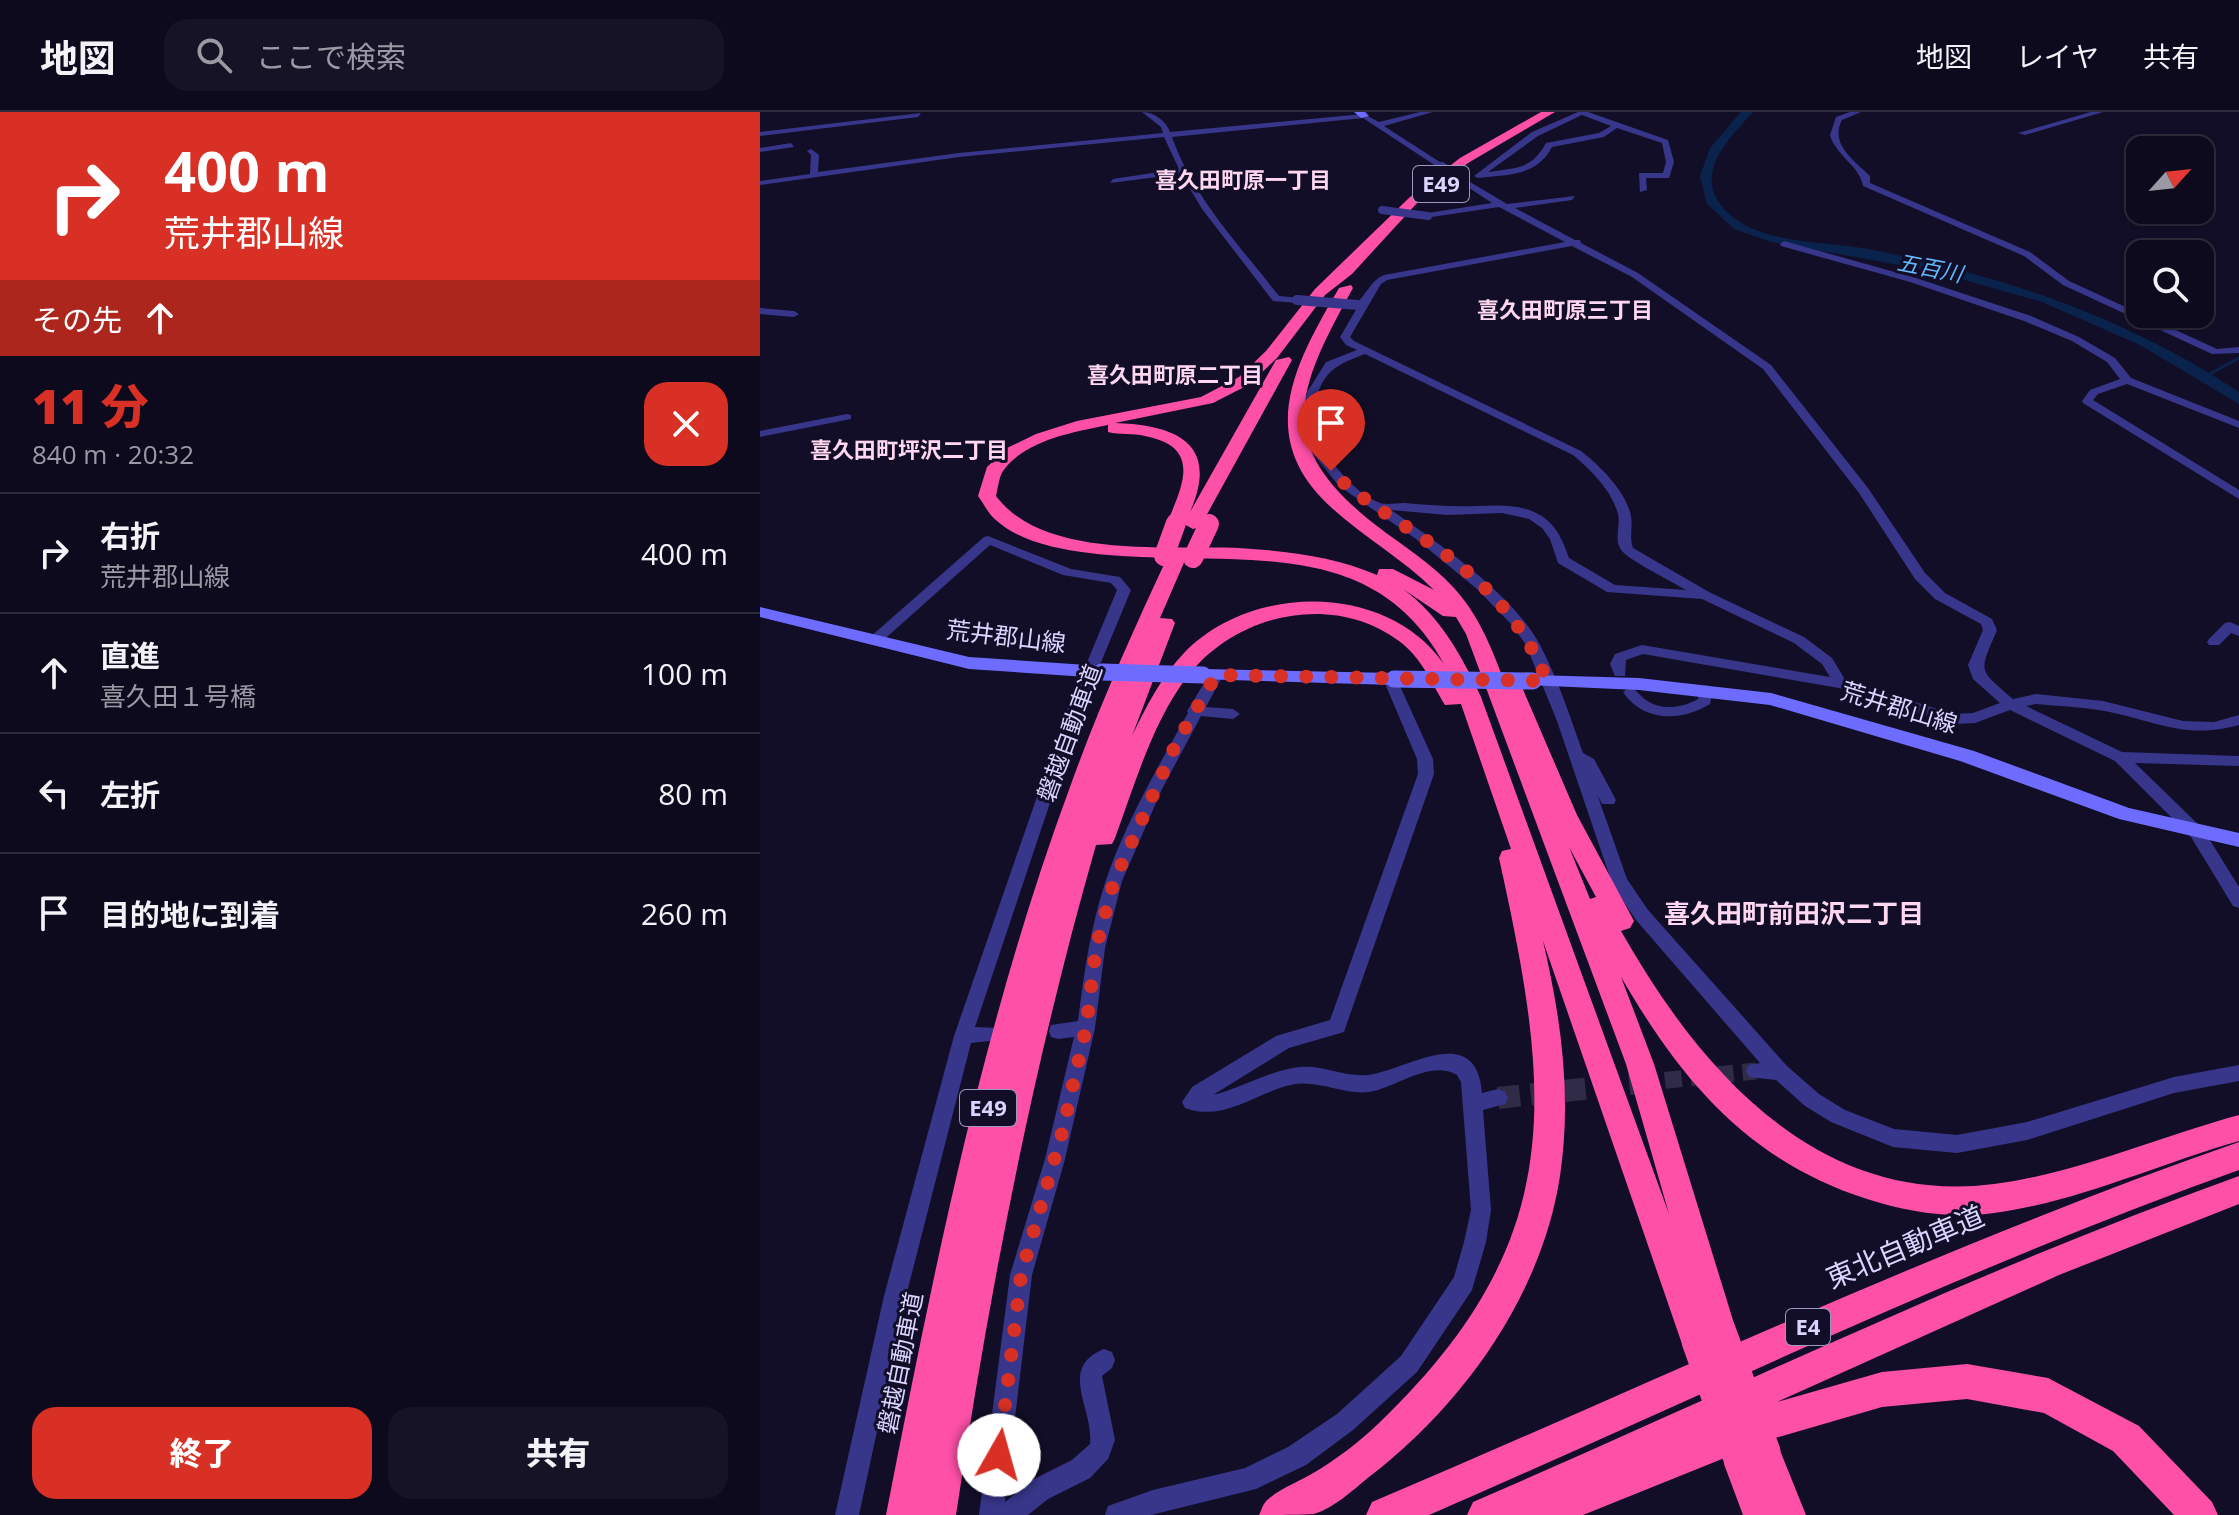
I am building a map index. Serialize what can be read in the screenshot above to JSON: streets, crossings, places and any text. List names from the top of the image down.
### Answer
{
  "streets": {
    "highway": [
      "E49",
      "磐越自動車道",
      "東北自動車道",
      "E4"
    ],
    "main road": ["荒井郡山線"]
  },
  "districts": [
    "喜久田町原一丁目",
    "喜久田町原三丁目",
    "喜久田町原二丁目",
    "喜久田町坪沢二丁目",
    "喜久田町前田沢二丁目"
  ],
  "water": ["五百川"],
  "north": "top right",
  "page": {
    "header": "地図",
    "search": "ここで検索",
    "nav": ["地図", "レイヤ", "共有"],
    "turn": ["400 m", "荒井郡山線"],
    "then": "その先",
    "heading": ["11 分", "840 m · 20:32"],
    "list": [
      {
        "name": "右折",
        "note": "荒井郡山線",
        "value": "400 m"
      },
      {
        "name": "直進",
        "note": "喜久田１号橋",
        "value": "100 m"
      },
      {
        "name": "左折",
        "value": "80 m"
      },
      {
        "name": "目的地に到着",
        "value": "260 m"
      }
    ],
    "buttons": ["終了", "共有"]
  }
}
